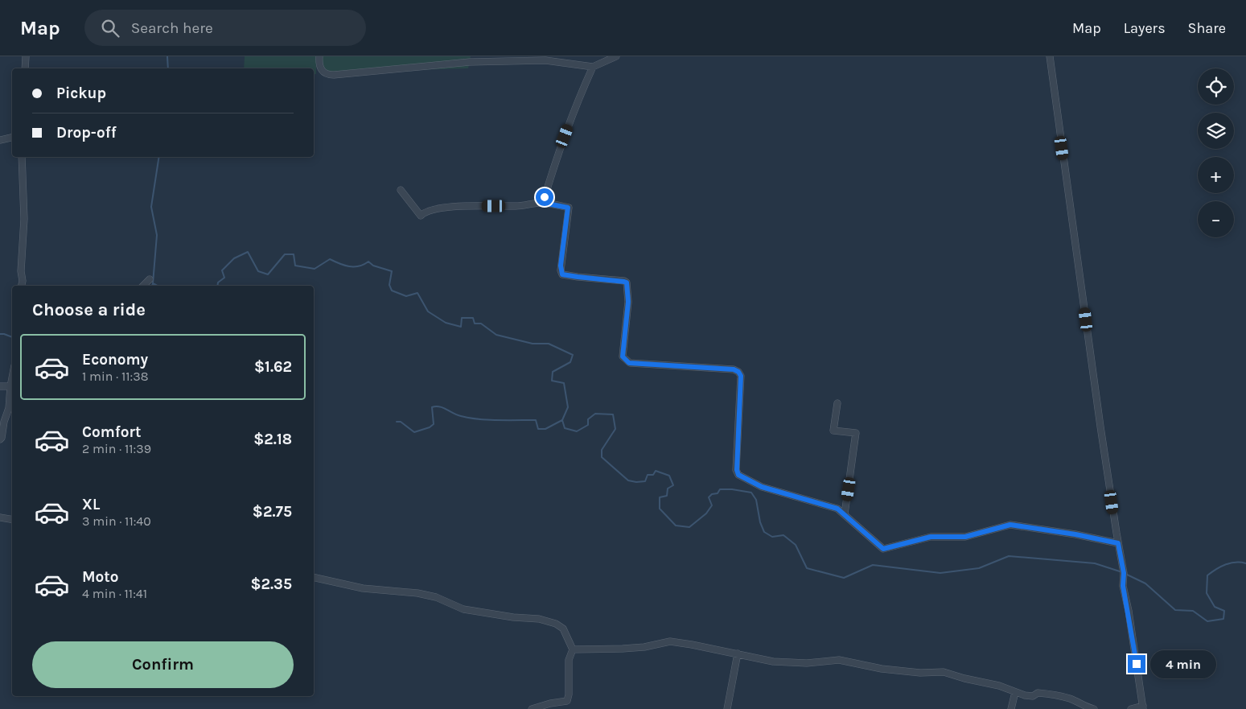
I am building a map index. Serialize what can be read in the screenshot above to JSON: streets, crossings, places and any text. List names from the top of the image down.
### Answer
{
  "page": {
    "header": "Map",
    "search": "Search here",
    "nav": ["Map", "Layers", "Share"],
    "map_buttons": ["+", "−"],
    "banner": ["Pickup", "Drop-off"],
    "heading": "Choose a ride",
    "list": [
      {
        "name": "Economy",
        "note": "1 min · 11:38",
        "value": "$1.62"
      },
      {
        "name": "Comfort",
        "note": "2 min · 11:39",
        "value": "$2.18"
      },
      {
        "name": "XL",
        "note": "3 min · 11:40",
        "value": "$2.75"
      },
      {
        "name": "Moto",
        "note": "4 min · 11:41",
        "value": "$2.35"
      }
    ],
    "buttons": "Confirm",
    "bubble": "4 min"
  }
}
